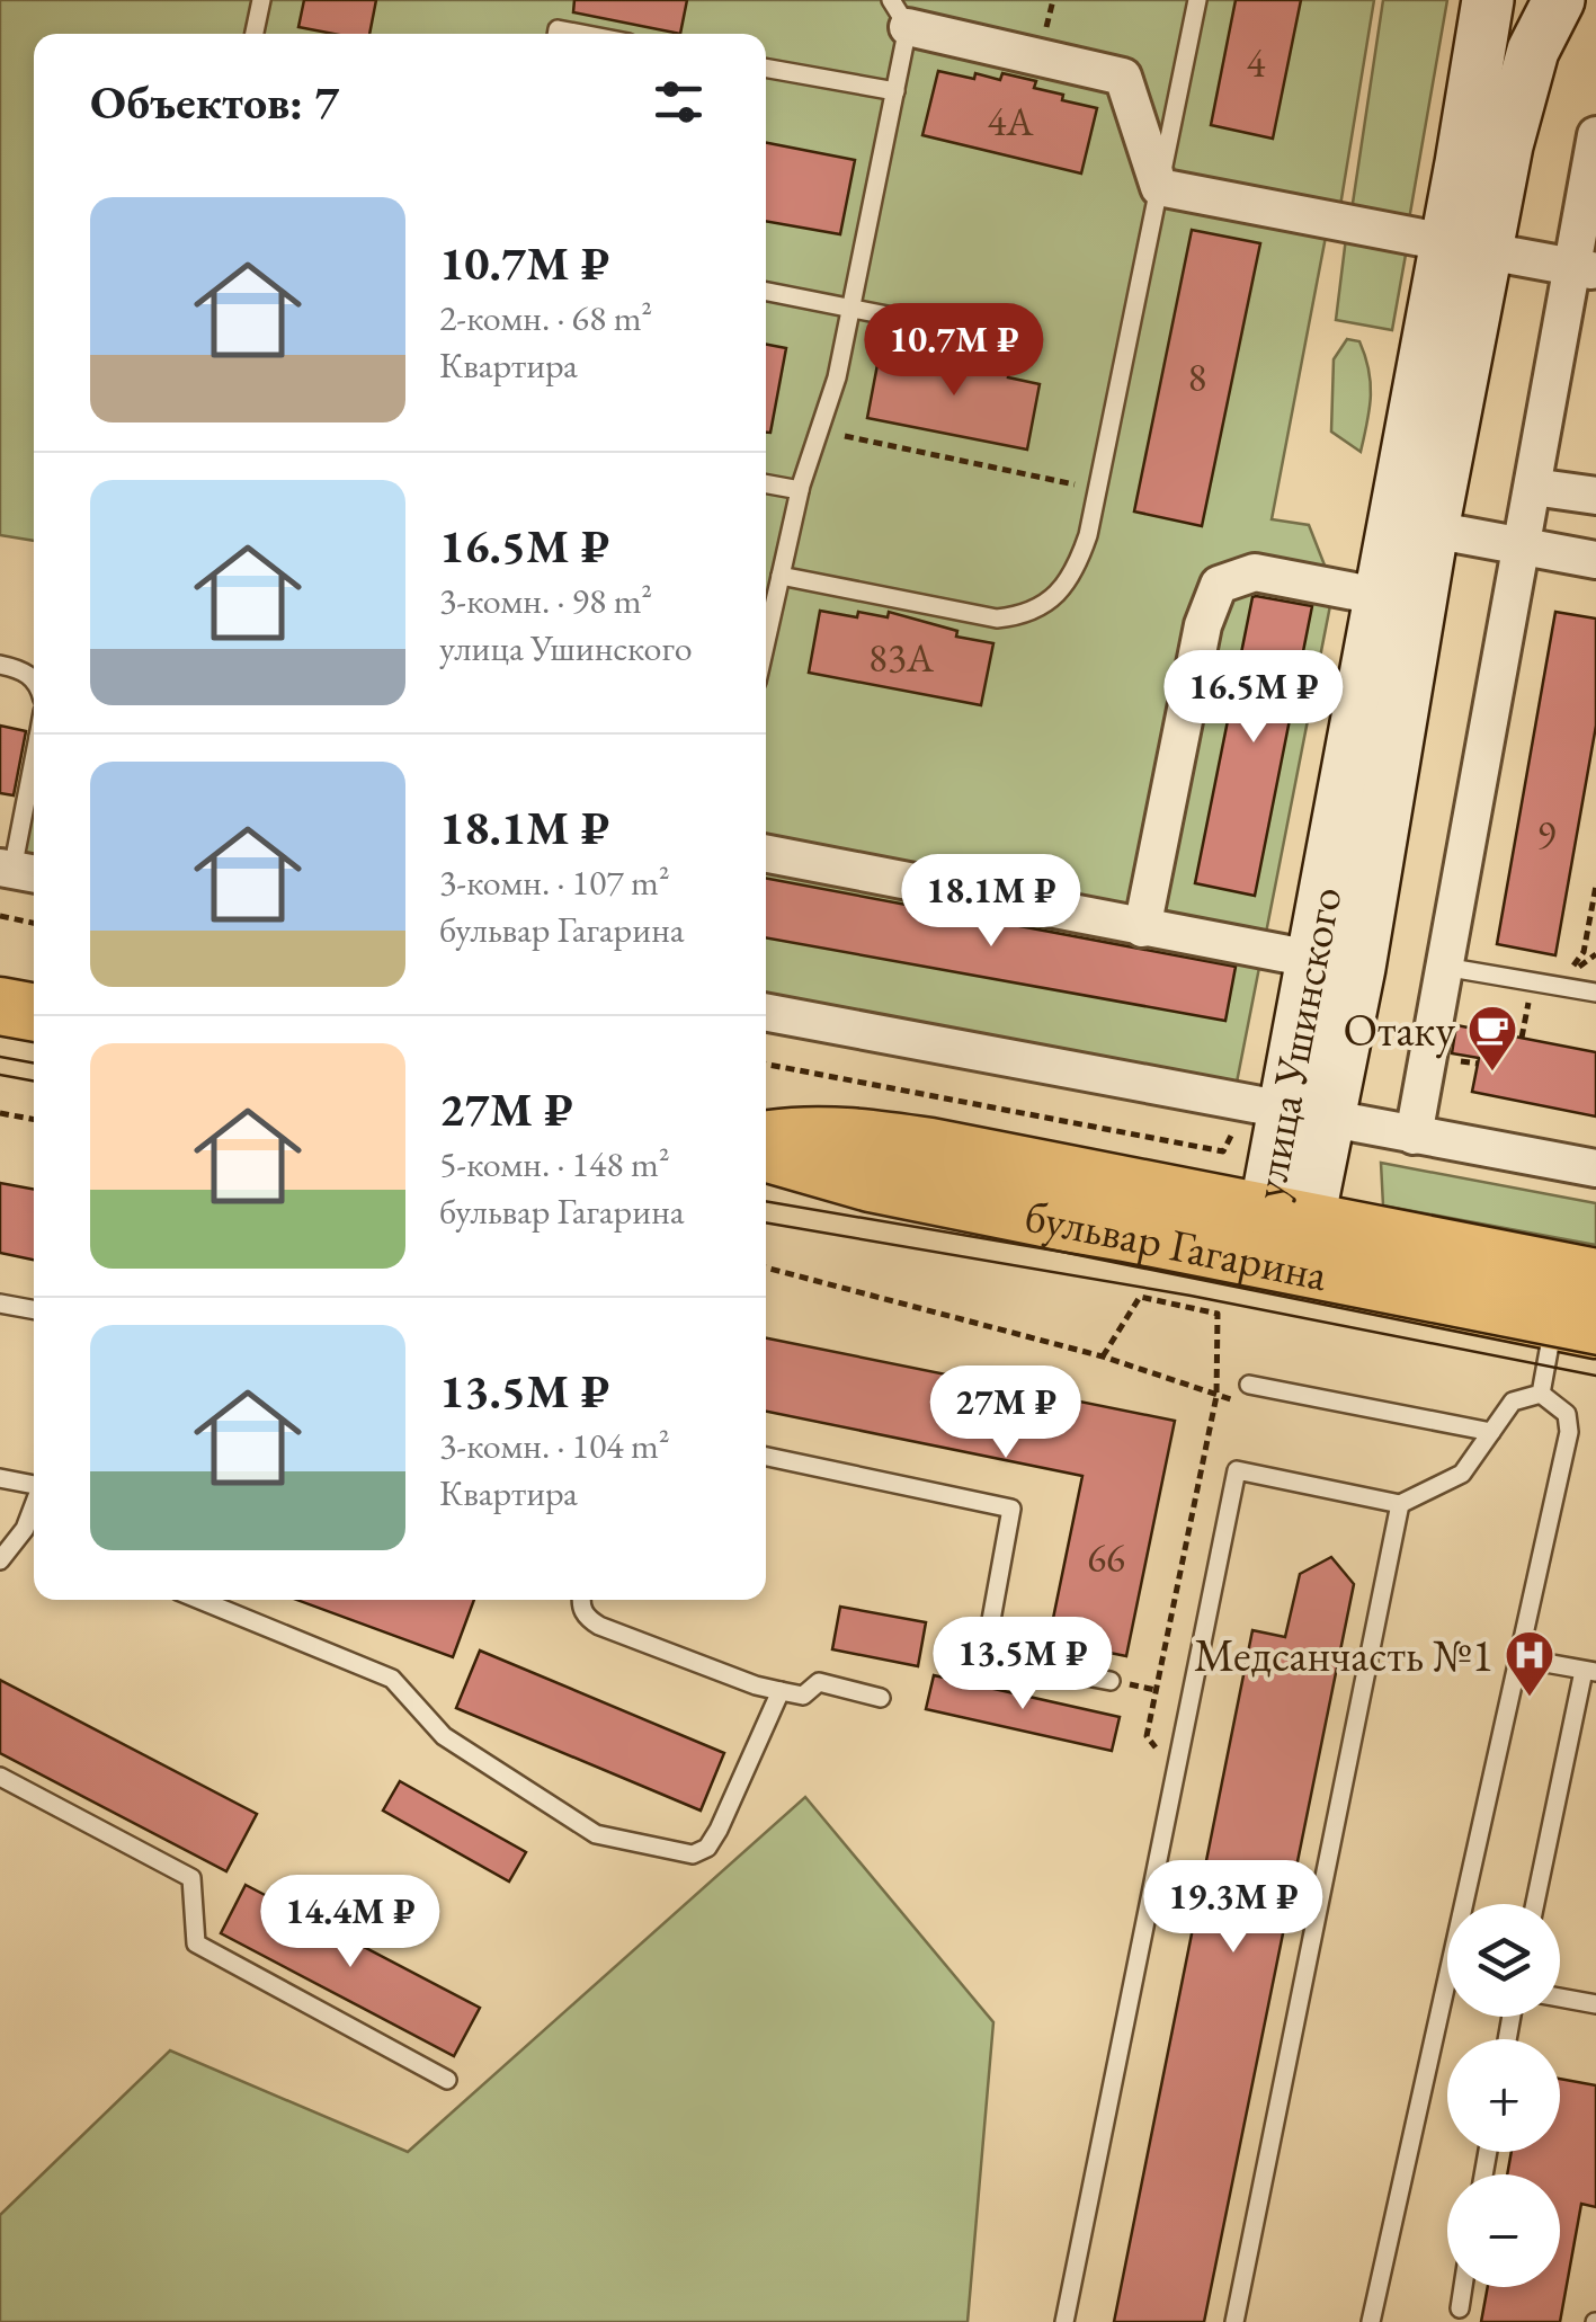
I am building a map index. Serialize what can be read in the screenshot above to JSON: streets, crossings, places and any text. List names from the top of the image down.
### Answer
{
  "streets": {
    "main road": ["улица Ушинского", "бульвар Гагарина"]
  },
  "crossings": [
    ["улица Ушинского", "бульвар Гагарина"]
  ],
  "places": {
    "cafe": ["Отаку"],
    "hospital": ["Медсанчасть №1"]
  },
  "house_numbers": [
    "4",
    "4А",
    "8",
    "83А",
    "9",
    "66"
  ],
  "page": {
    "heading": "Объектов: 7",
    "list": [
      {
        "name": "10.7M ₽",
        "note": "2-комн. · 68 m² · Квартира"
      },
      {
        "name": "16.5M ₽",
        "note": "3-комн. · 98 m² · улица Ушинского"
      },
      {
        "name": "18.1M ₽",
        "note": "3-комн. · 107 m² · бульвар Гагарина"
      },
      {
        "name": "27M ₽",
        "note": "5-комн. · 148 m² · бульвар Гагарина"
      },
      {
        "name": "13.5M ₽",
        "note": "3-комн. · 104 m² · Квартира"
      }
    ],
    "price": [
      "10.7M ₽",
      "16.5M ₽",
      "18.1M ₽",
      "27M ₽",
      "13.5M ₽",
      "19.3M ₽",
      "14.4M ₽"
    ],
    "map_buttons": ["+", "−"]
  }
}
